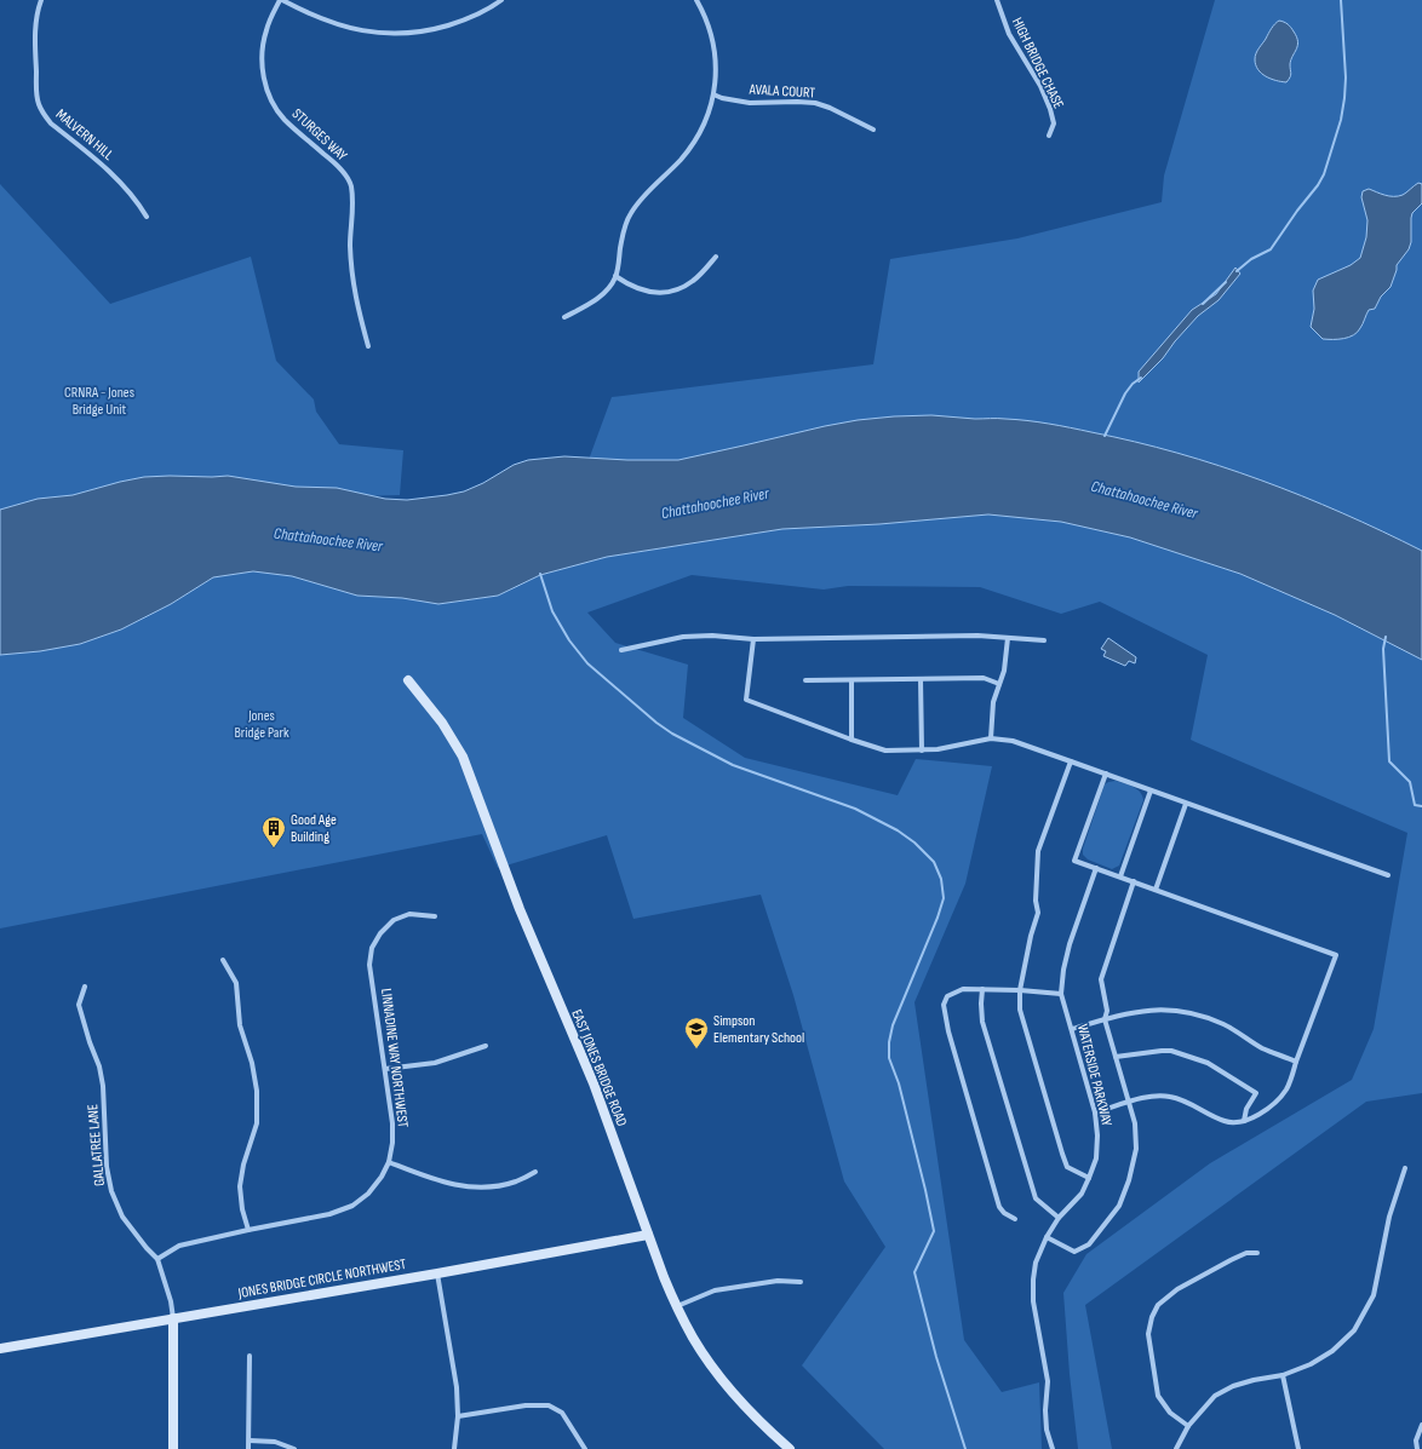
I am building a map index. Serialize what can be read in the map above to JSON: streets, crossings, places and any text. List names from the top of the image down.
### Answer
{
  "streets": {
    "street": [
      "HIGH BRIDGE CHASE",
      "AVALA COURT",
      "MALVERN HILL",
      "STURGES WAY",
      "LINNADINE WAY NORTHWEST",
      "EAST JONES BRIDGE ROAD",
      "WATERSIDE PARKWAY",
      "GALLATREE LANE",
      "JONES BRIDGE CIRCLE NORTHWEST"
    ]
  },
  "crossings": [
    ["LINNADINE WAY NORTHWEST", "GALLATREE LANE"],
    ["EAST JONES BRIDGE ROAD", "JONES BRIDGE CIRCLE NORTHWEST"],
    ["GALLATREE LANE", "JONES BRIDGE CIRCLE NORTHWEST"]
  ],
  "water": ["Chattahoochee River"],
  "parks": ["CRNRA - Jones Bridge Unit", "Jones Bridge Park"],
  "places": {
    "building": ["Good Age Building"],
    "school or university": ["Simpson Elementary School"]
  }
}
